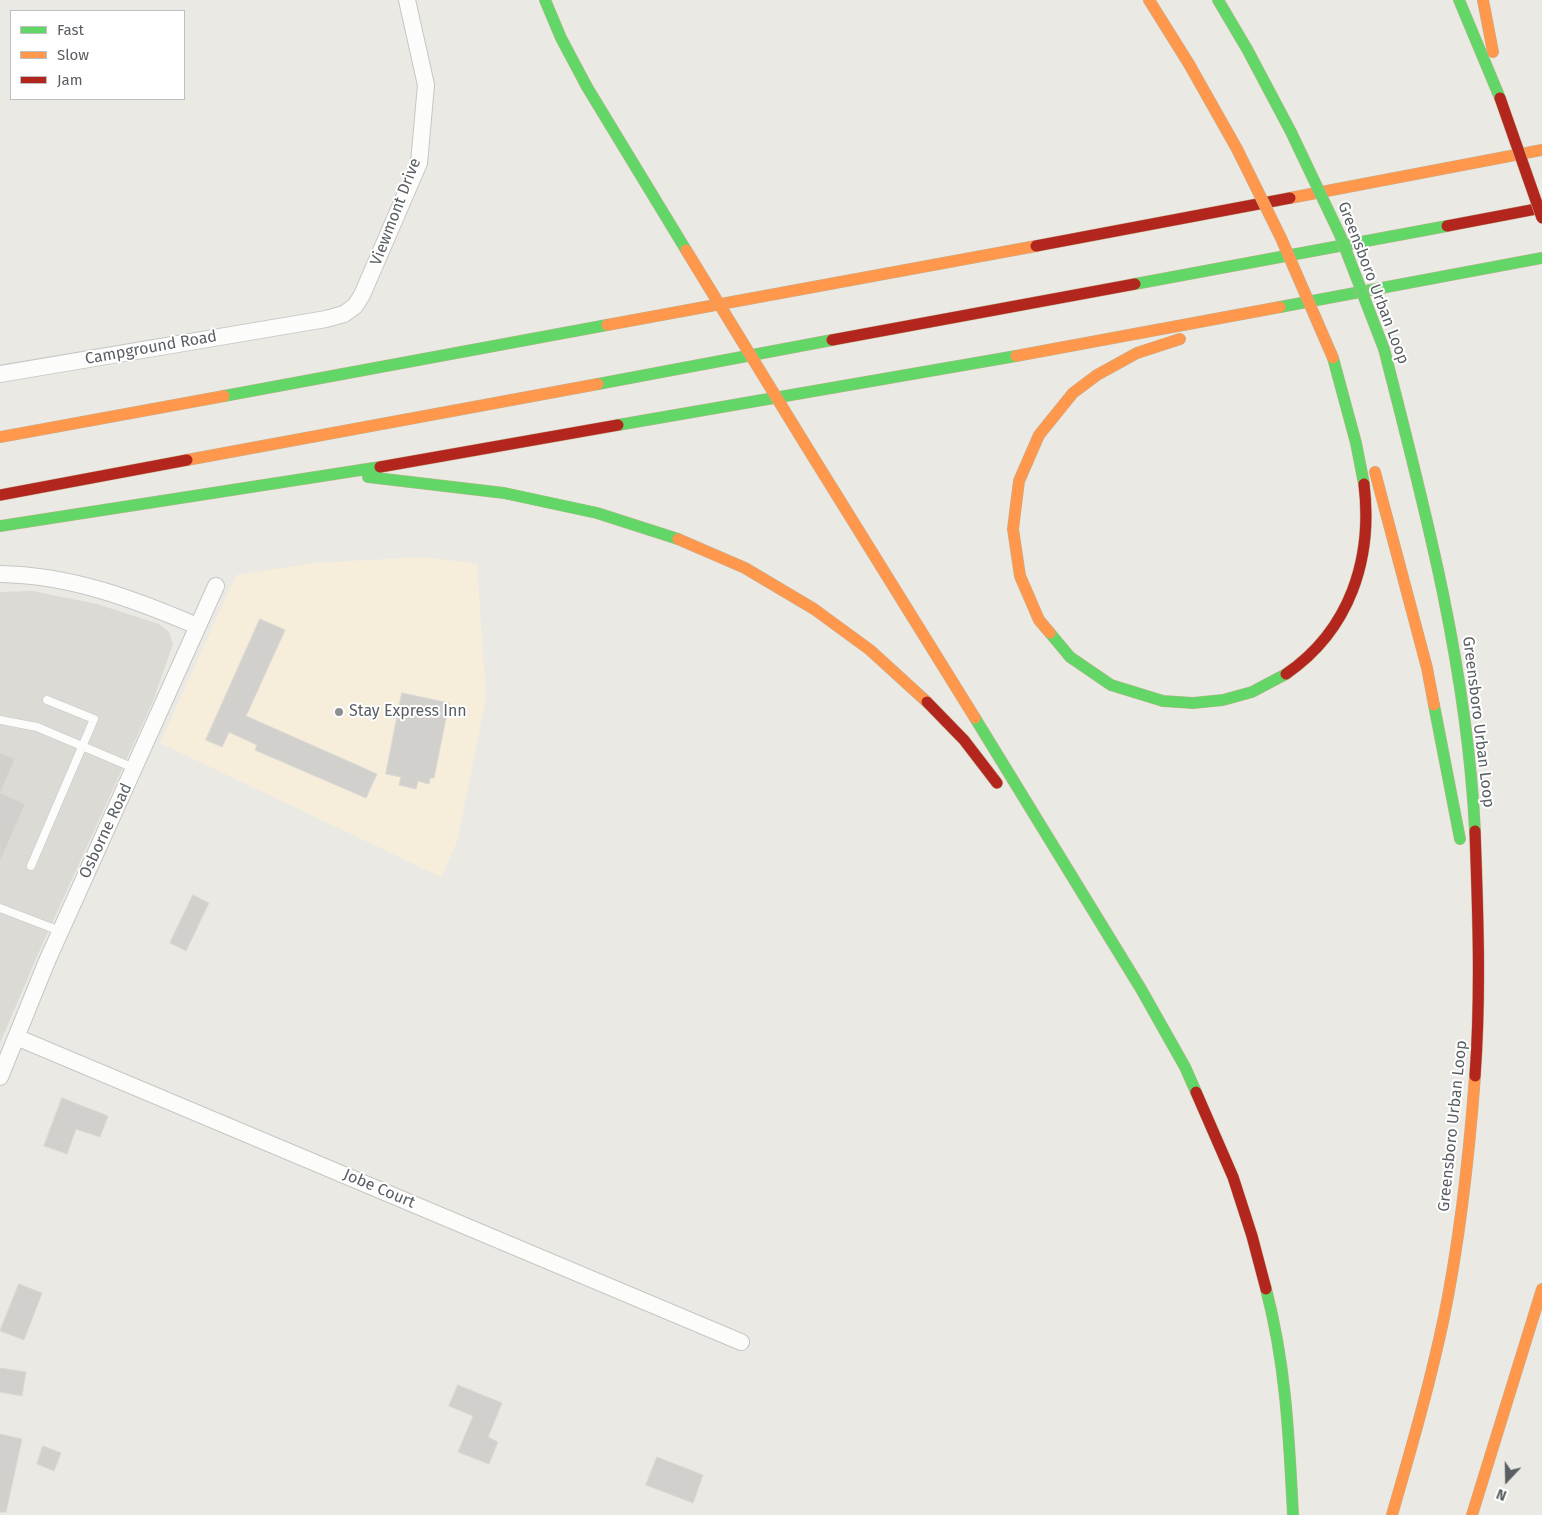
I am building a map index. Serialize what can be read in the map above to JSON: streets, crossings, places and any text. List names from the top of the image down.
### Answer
{
  "streets": {
    "highway": ["Greensboro Urban Loop"],
    "street": [
      "Viewmont Drive",
      "Campground Road",
      "Osborne Road",
      "Jobe Court"
    ]
  },
  "crossings": [
    ["Viewmont Drive", "Campground Road"],
    ["Osborne Road", "Jobe Court"]
  ],
  "places": ["Stay Express Inn"],
  "legend": ["Fast", "Slow", "Jam"],
  "north": "bottom"
}
